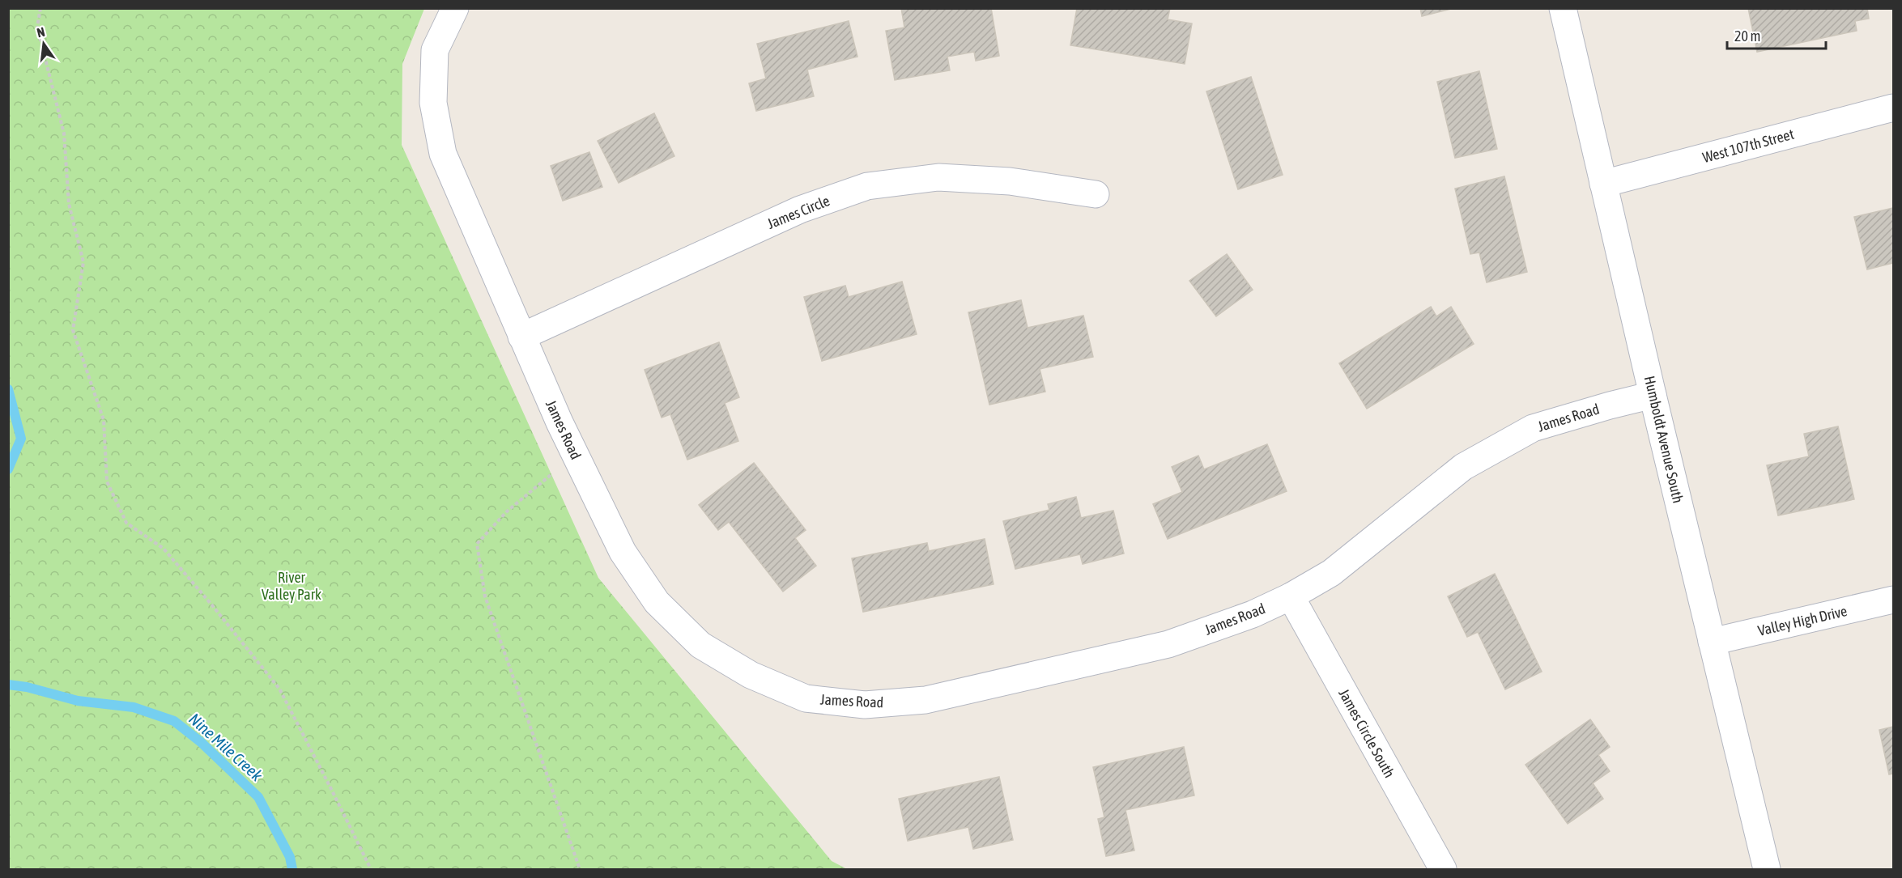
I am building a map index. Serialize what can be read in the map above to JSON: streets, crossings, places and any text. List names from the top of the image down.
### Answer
{
  "streets": {
    "street": [
      "West 107th Street",
      "James Circle",
      "James Road",
      "Humboldt Avenue South",
      "Valley High Drive",
      "James Circle South"
    ]
  },
  "crossings": [
    ["West 107th Street", "Humboldt Avenue South"],
    ["James Circle", "James Road"],
    ["James Road", "Humboldt Avenue South"],
    ["James Road", "James Circle South"],
    ["Humboldt Avenue South", "Valley High Drive"]
  ],
  "water": ["Nine Mile Creek"],
  "parks": ["River Valley Park"],
  "scale_bar": "20 m",
  "north": "top"
}
